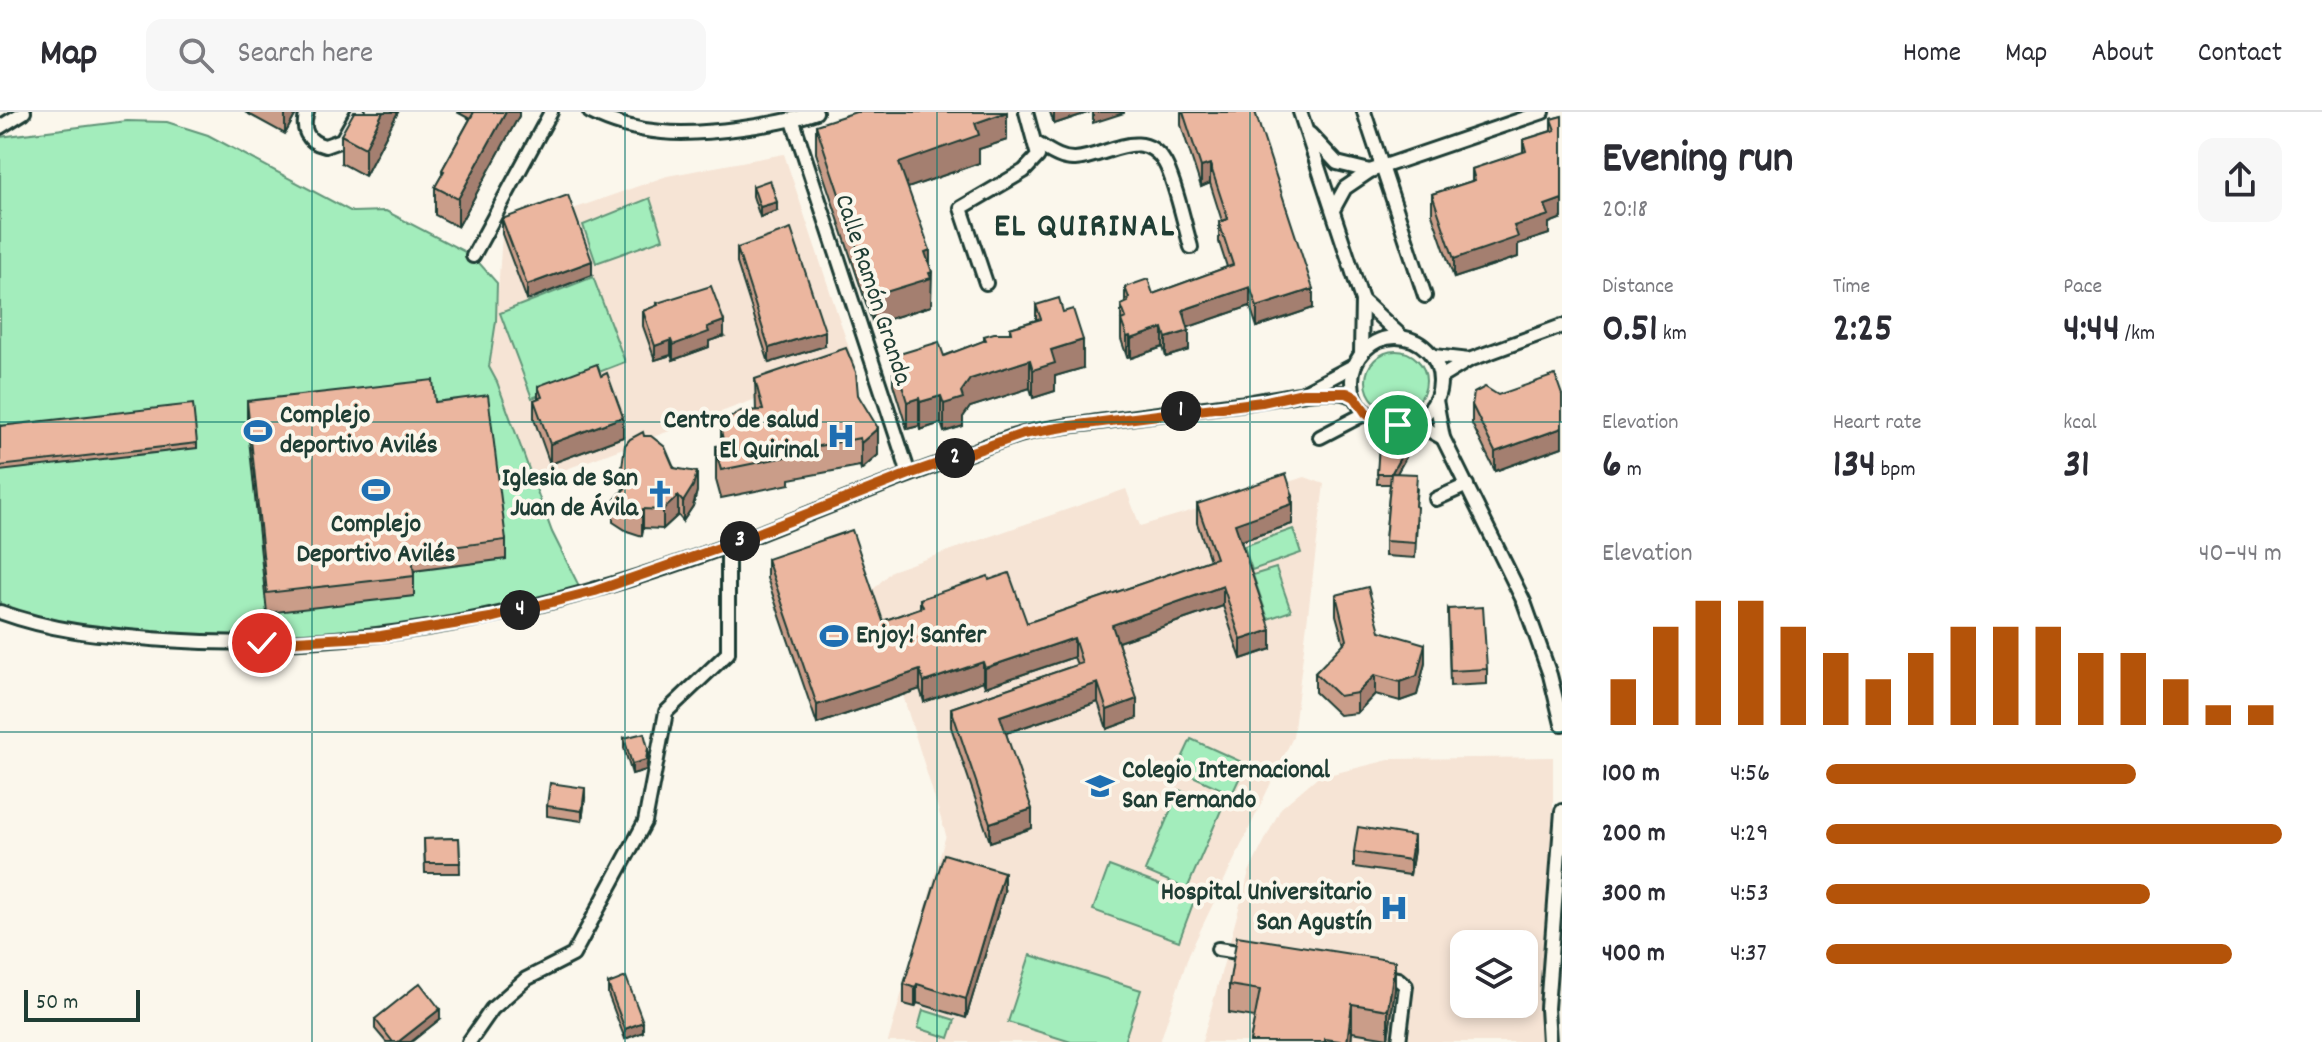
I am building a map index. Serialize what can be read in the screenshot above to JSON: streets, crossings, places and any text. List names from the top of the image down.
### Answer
{
  "streets": {
    "street": ["Calle Ramón Granda"]
  },
  "districts": ["EL QUIRINAL"],
  "places": {
    "sports": ["Complejo deportivo Avilés", "Complejo Deportivo Avilés", "Enjoy! Sanfer"],
    "hospital": ["Centro de salud El Quirinal", "Hospital Universitario San Agustín"],
    "church": ["Iglesia de San Juan de Ávila"],
    "school or university": ["Colegio Internacional San Fernando"]
  },
  "scale_bar": "50 m",
  "page": {
    "header": "Map",
    "search": "Search here",
    "nav": [
      "Home",
      "Map",
      "About",
      "Contact"
    ],
    "heading": ["Evening run", "20:18"],
    "stats": [
      ["Distance", "0.51 km"],
      ["Time", "2:25"],
      ["Pace", "4:44 /km"],
      ["Elevation", "6 m"],
      ["Heart rate", "134 bpm"],
      ["kcal", "31"]
    ],
    "pins": [
      "1",
      "2",
      "3",
      "4"
    ],
    "chart": ["Elevation", "40–44 m"],
    "list": [
      {
        "name": "100 m",
        "note": "4:56"
      },
      {
        "name": "200 m",
        "note": "4:29"
      },
      {
        "name": "300 m",
        "note": "4:53"
      },
      {
        "name": "400 m",
        "note": "4:37"
      }
    ],
    "scale": "50 m"
  }
}
